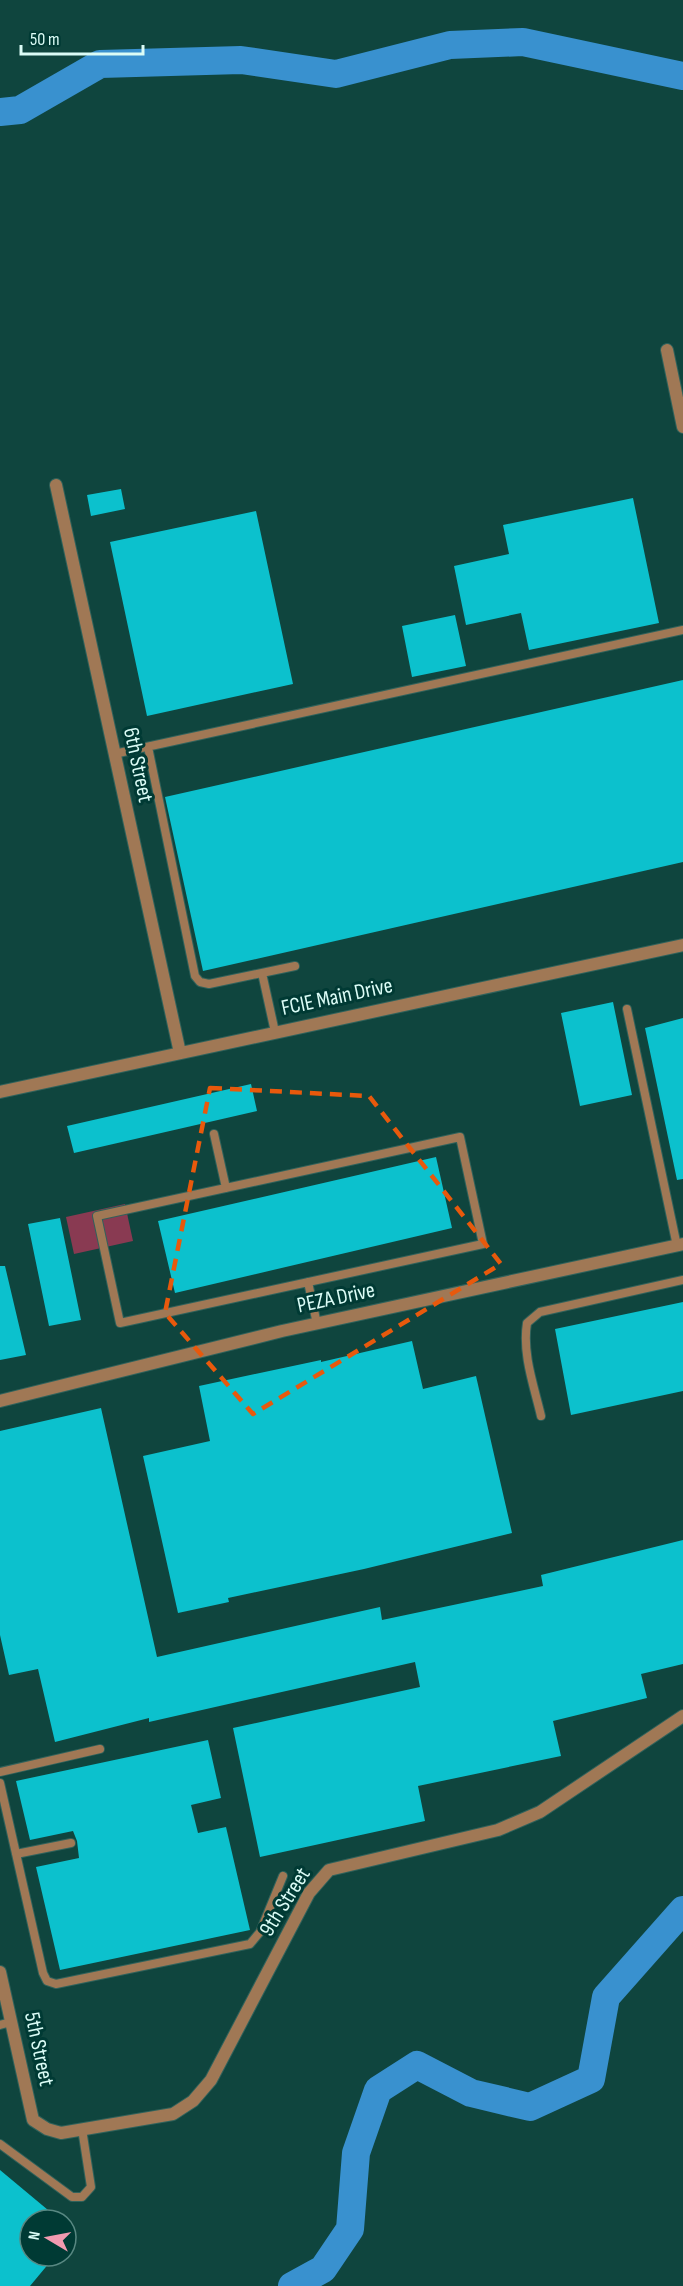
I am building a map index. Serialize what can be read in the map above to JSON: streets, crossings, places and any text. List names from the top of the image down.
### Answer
{
  "streets": {
    "street": [
      "6th Street",
      "FCIE Main Drive",
      "PEZA Drive",
      "9th Street",
      "5th Street"
    ]
  },
  "crossings": [
    ["6th Street", "FCIE Main Drive"],
    ["9th Street", "5th Street"]
  ],
  "scale_bar": "50 m",
  "north": "left"
}
